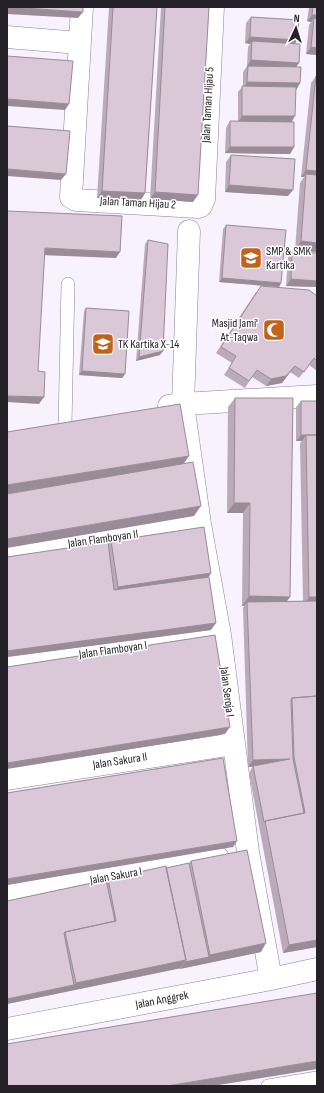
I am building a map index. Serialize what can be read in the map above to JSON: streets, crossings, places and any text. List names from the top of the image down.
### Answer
{
  "streets": {
    "street": [
      "Jalan Taman Hijau 5",
      "Jalan Taman Hijau 2",
      "Jalan Flamboyan II",
      "Jalan Flamboyan I",
      "Jalan Seroja I",
      "Jalan Sakura II",
      "Jalan Sakura I",
      "Jalan Anggrek"
    ]
  },
  "crossings": [
    ["Jalan Taman Hijau 5", "Jalan Taman Hijau 2"],
    ["Jalan Flamboyan II", "Jalan Seroja I"],
    ["Jalan Flamboyan I", "Jalan Seroja I"],
    ["Jalan Seroja I", "Jalan Sakura II"],
    ["Jalan Seroja I", "Jalan Sakura I"],
    ["Jalan Seroja I", "Jalan Anggrek"]
  ],
  "places": {
    "school or university": ["SMP & SMK Kartika", "TK Kartika X-14"],
    "mosque": ["Masjid Jami' At-Taqwa"]
  },
  "north": "top"
}
